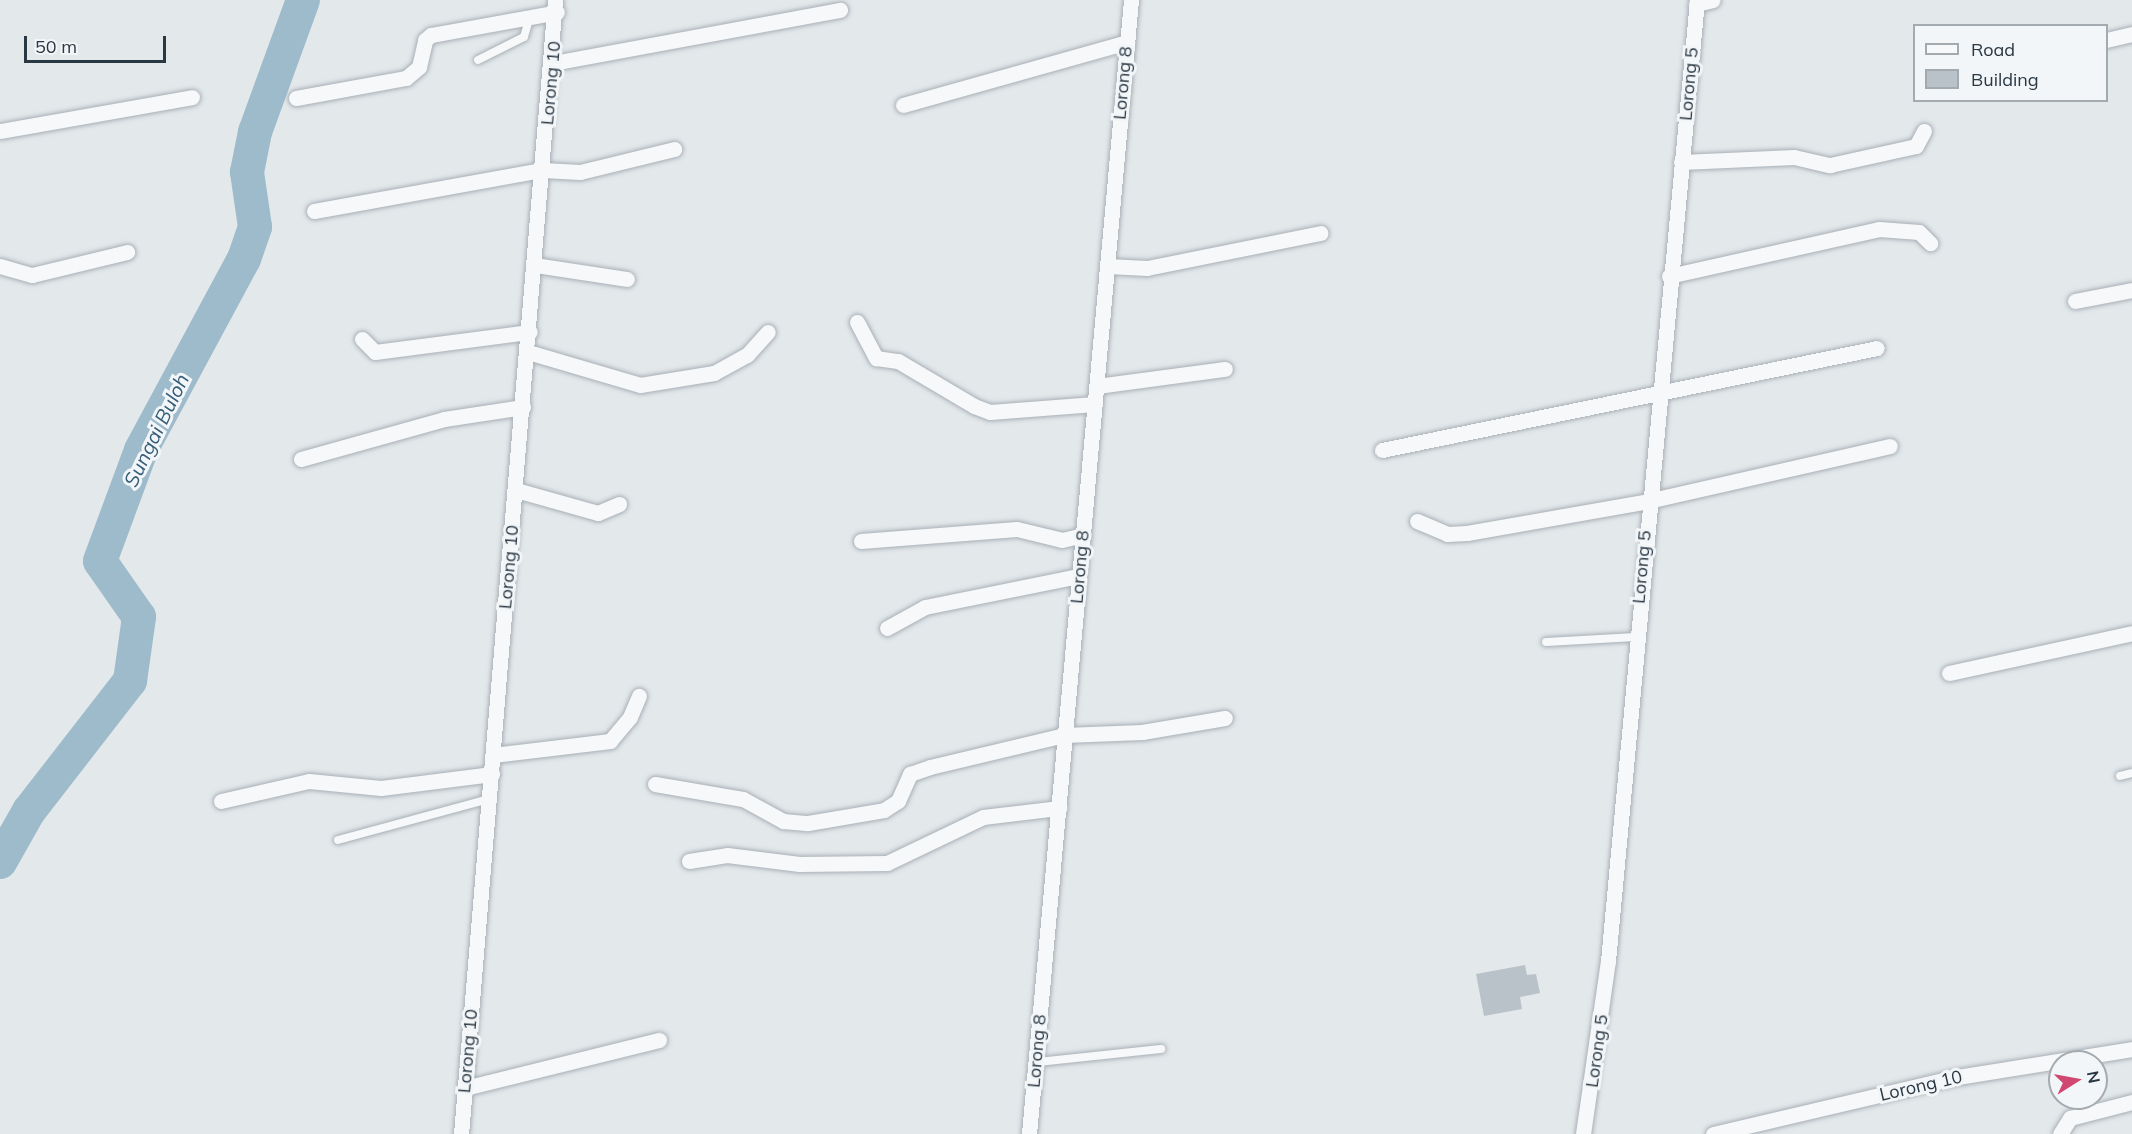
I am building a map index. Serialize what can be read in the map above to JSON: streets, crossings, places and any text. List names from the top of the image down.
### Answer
{
  "streets": {
    "street": ["Lorong 10", "Lorong 8", "Lorong 5"]
  },
  "water": ["Sungai Buloh"],
  "legend": ["Road", "Building"],
  "scale_bar": "50 m",
  "north": "right"
}
